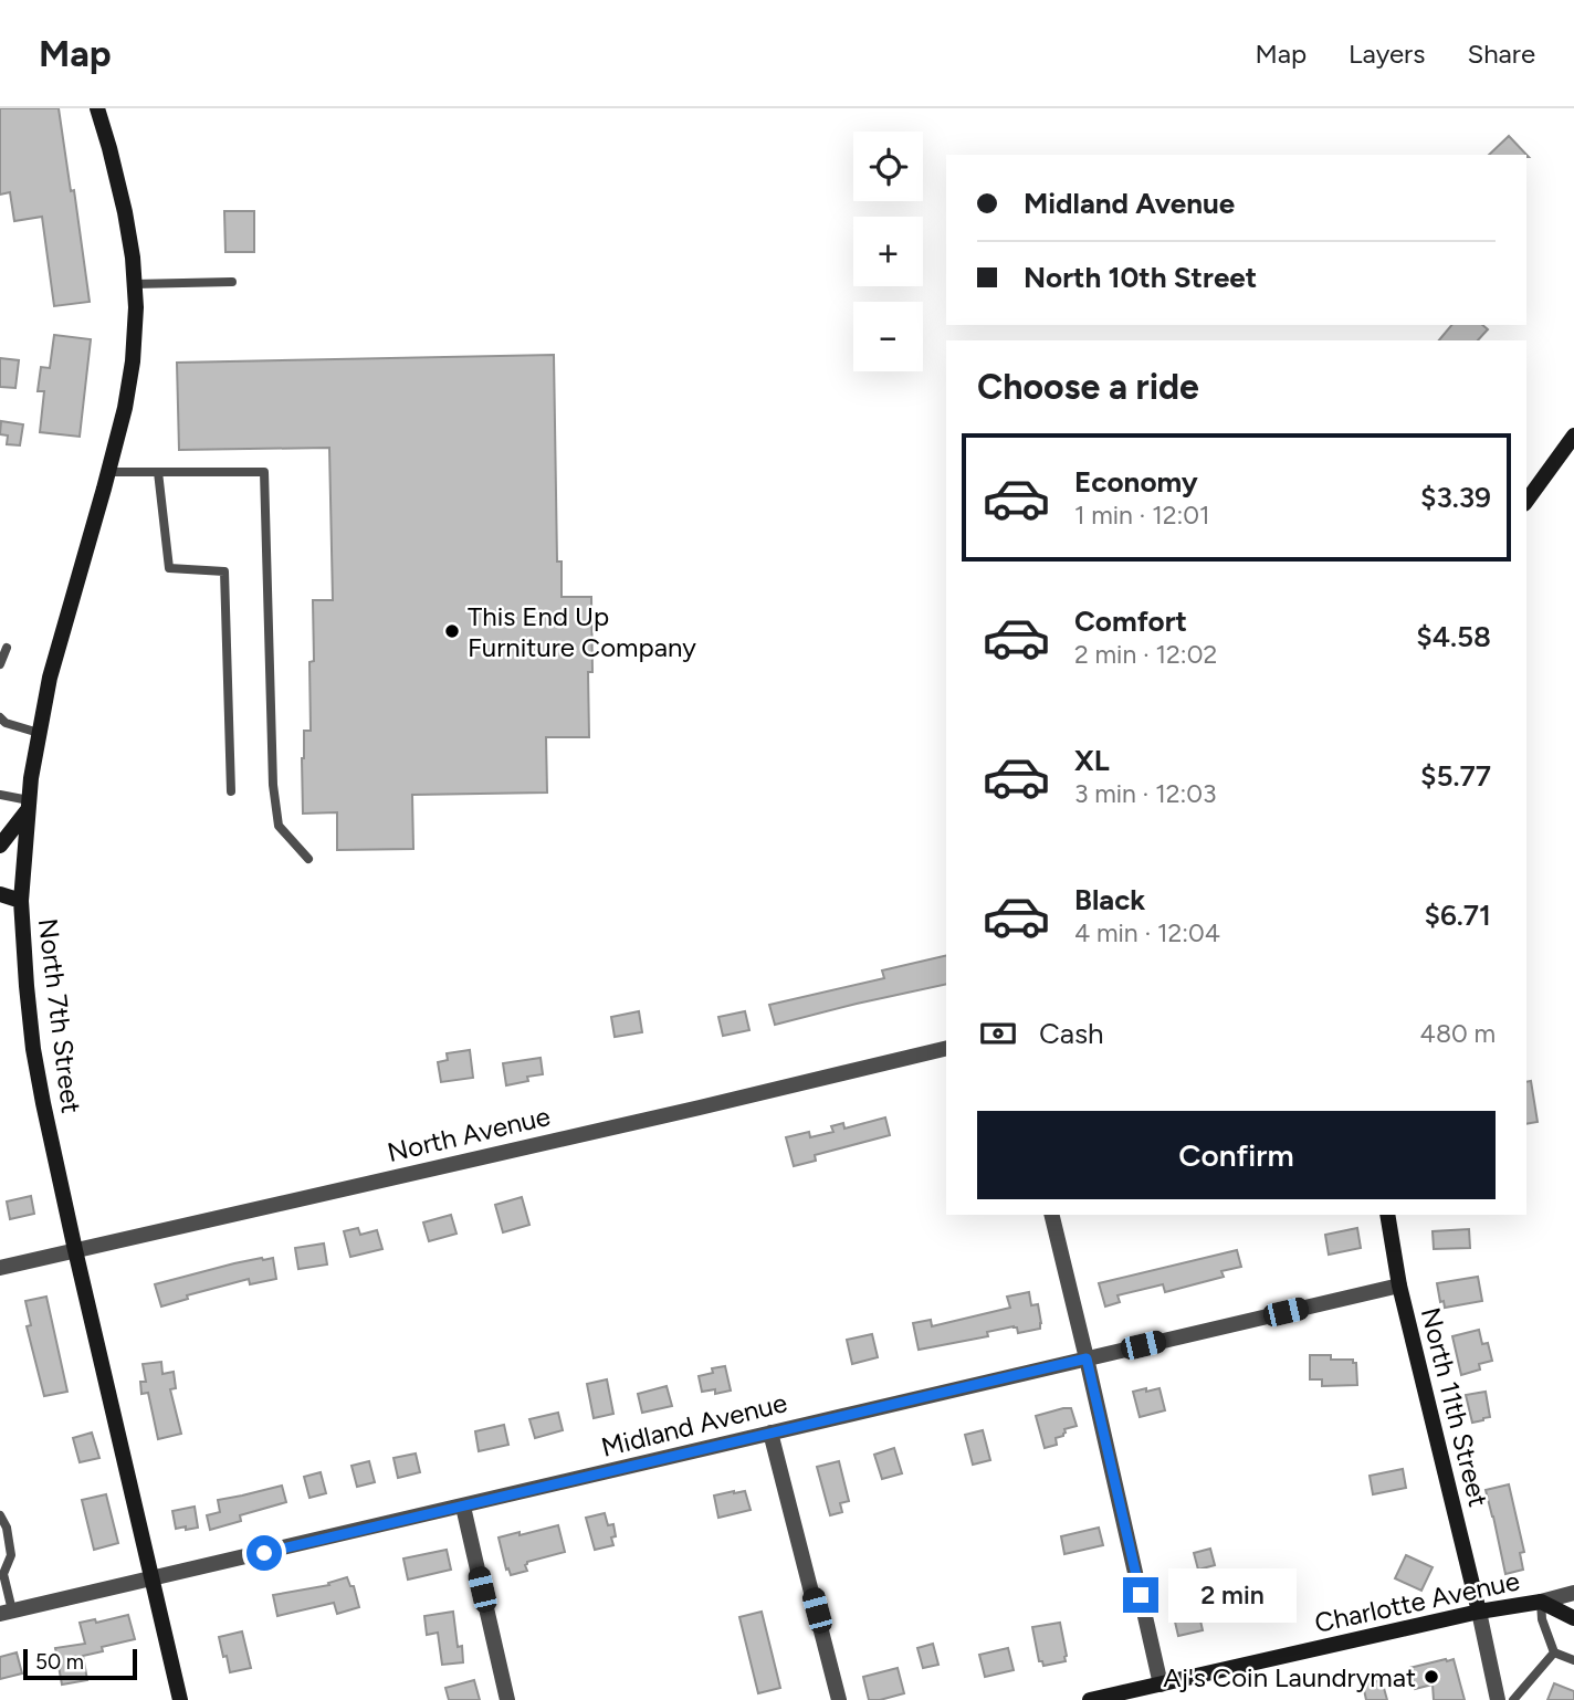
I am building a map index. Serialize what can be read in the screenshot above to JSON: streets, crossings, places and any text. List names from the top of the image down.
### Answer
{
  "streets": {
    "street": [
      "North 7th Street",
      "North Avenue",
      "North 11th Street",
      "Midland Avenue",
      "Charlotte Avenue"
    ]
  },
  "crossings": [
    ["North 7th Street", "North Avenue"],
    ["North 7th Street", "Midland Avenue"],
    ["North 11th Street", "Midland Avenue"],
    ["North 11th Street", "Charlotte Avenue"]
  ],
  "places": ["This End Up Furniture Company", "Aj's Coin Laundrymat"],
  "scale_bar": "50 m",
  "page": {
    "header": "Map",
    "nav": ["Map", "Layers", "Share"],
    "map_buttons": ["+", "−"],
    "banner": ["Midland Avenue", "North 10th Street"],
    "heading": "Choose a ride",
    "list": [
      {
        "name": "Economy",
        "note": "1 min · 12:01",
        "value": "$3.39"
      },
      {
        "name": "Comfort",
        "note": "2 min · 12:02",
        "value": "$4.58"
      },
      {
        "name": "XL",
        "note": "3 min · 12:03",
        "value": "$5.77"
      },
      {
        "name": "Black",
        "note": "4 min · 12:04",
        "value": "$6.71"
      }
    ],
    "pay": ["Cash", "480 m"],
    "buttons": "Confirm",
    "bubble": "2 min",
    "scale": "50 m"
  }
}
